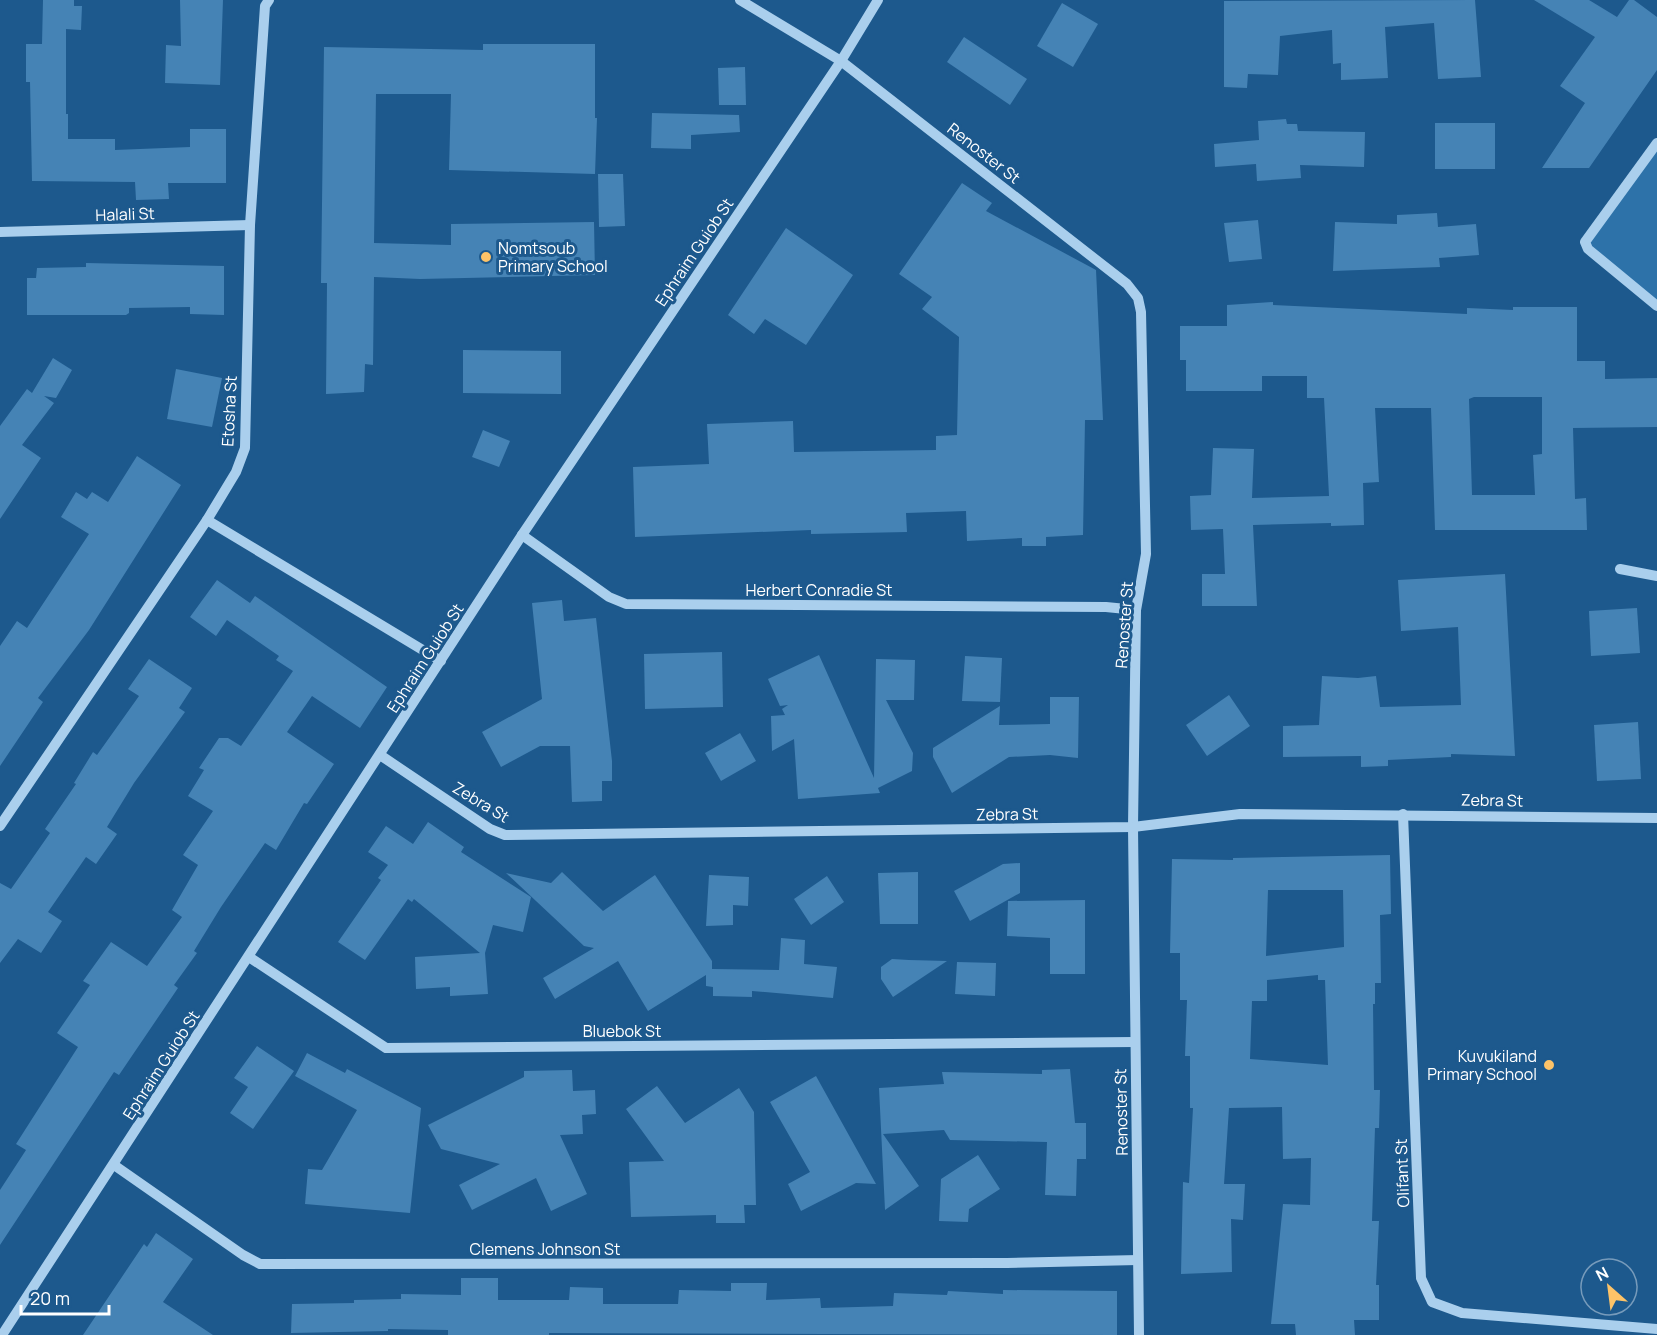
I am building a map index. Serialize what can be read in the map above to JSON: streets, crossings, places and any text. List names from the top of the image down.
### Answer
{
  "streets": {
    "street": [
      "Renoster St",
      "Halali St",
      "Ephraim Guiob St",
      "Etosha St",
      "Herbert Conradie St",
      "Zebra St",
      "Bluebok St",
      "Olifant St",
      "Clemens Johnson St"
    ]
  },
  "crossings": [
    ["Renoster St", "Ephraim Guiob St"],
    ["Renoster St", "Herbert Conradie St"],
    ["Renoster St", "Zebra St"],
    ["Renoster St", "Bluebok St"],
    ["Renoster St", "Clemens Johnson St"],
    ["Halali St", "Etosha St"],
    ["Ephraim Guiob St", "Herbert Conradie St"],
    ["Ephraim Guiob St", "Zebra St"],
    ["Ephraim Guiob St", "Bluebok St"],
    ["Ephraim Guiob St", "Clemens Johnson St"],
    ["Zebra St", "Olifant St"]
  ],
  "places": ["Nomtsoub Primary School", "Kuvukiland Primary School"],
  "scale_bar": "20 m",
  "north": "top left"
}
